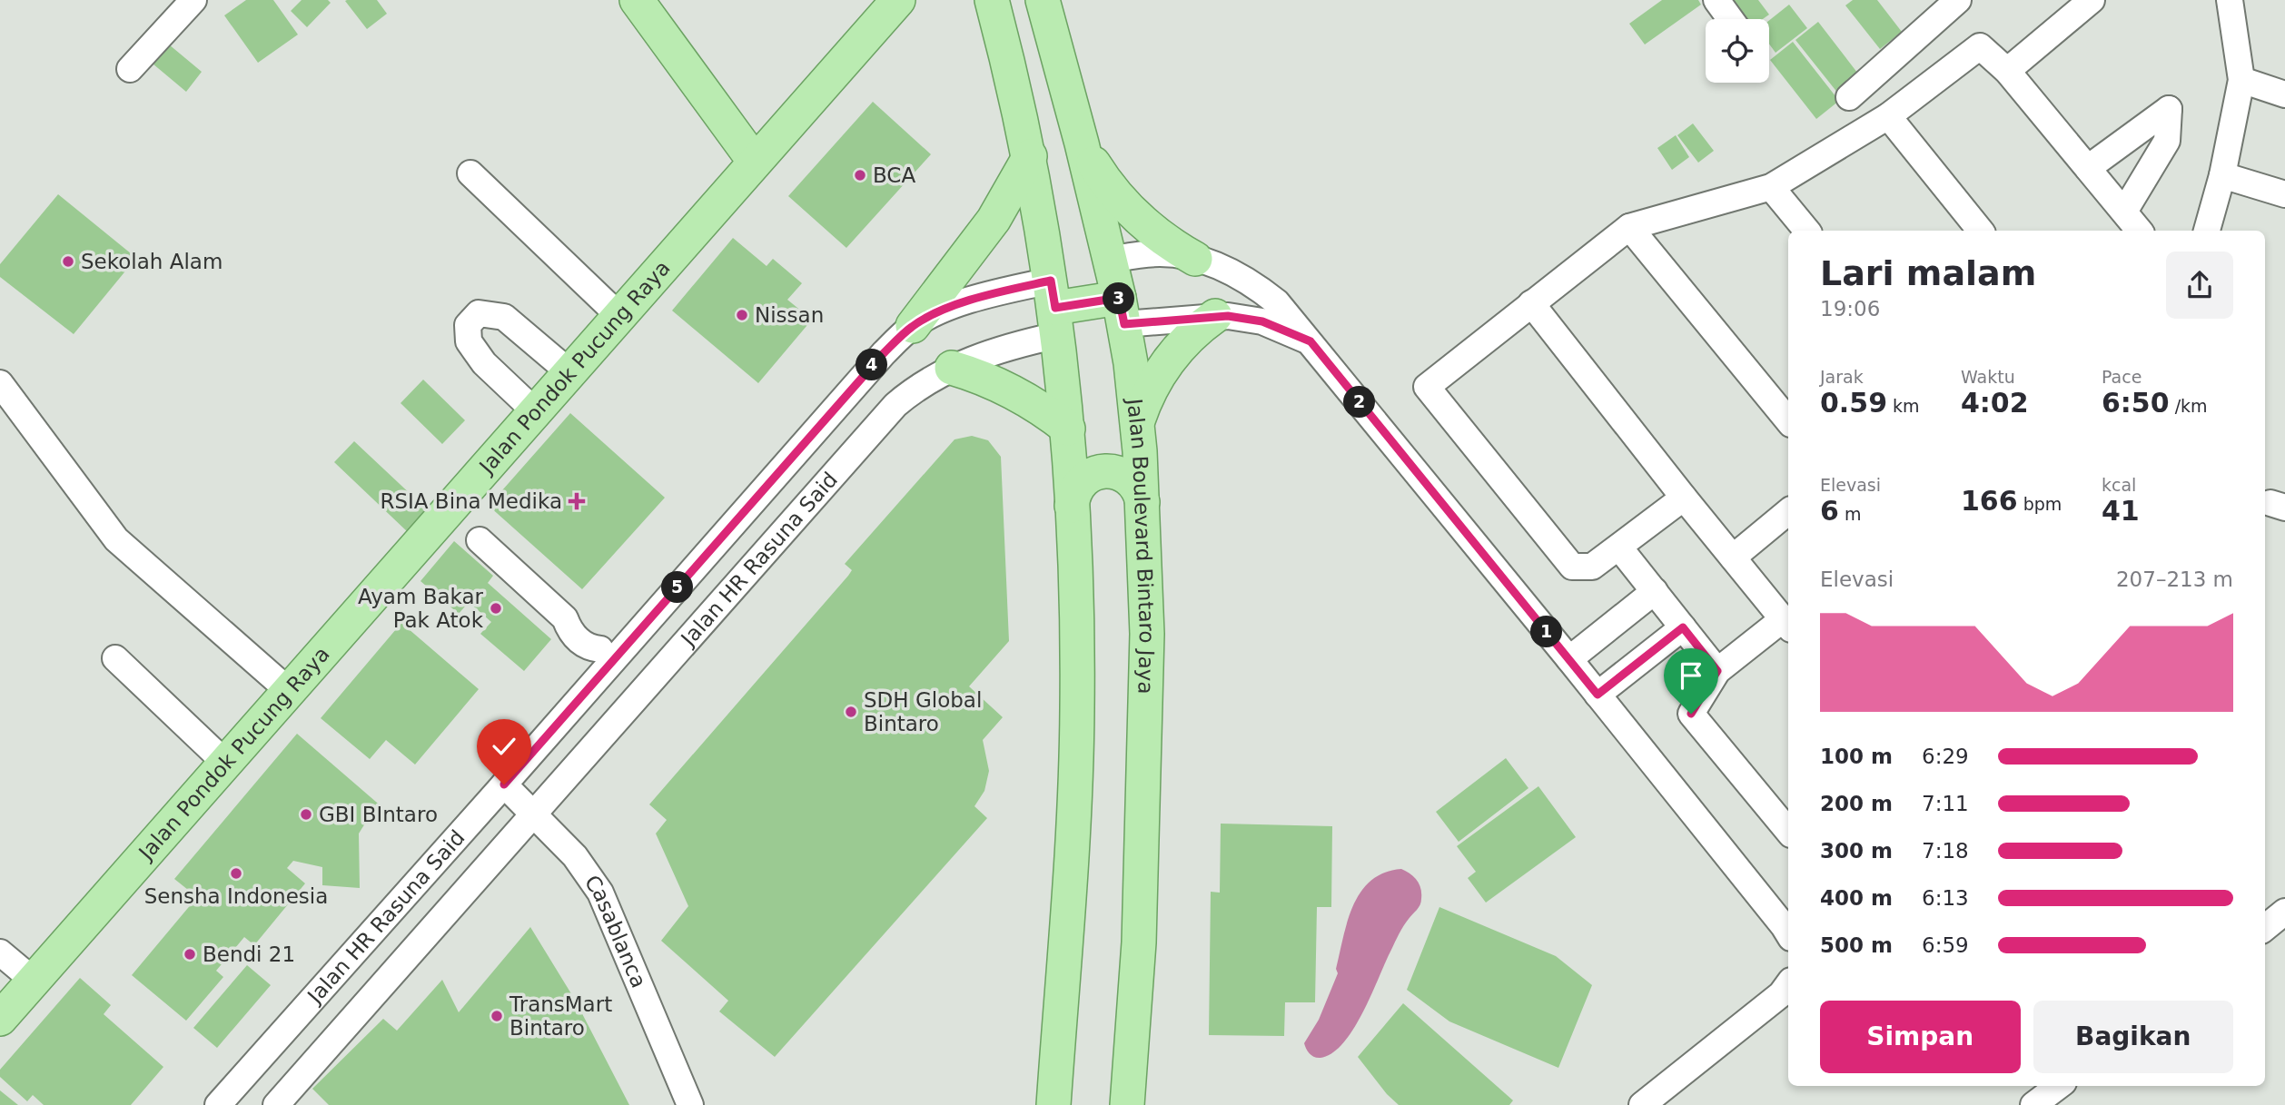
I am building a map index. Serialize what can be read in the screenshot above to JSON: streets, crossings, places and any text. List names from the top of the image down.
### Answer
{
  "streets": {
    "main road": ["Jalan Pondok Pucung Raya", "Jalan Boulevard Bintaro Jaya"],
    "street": ["Jalan HR Rasuna Said", "Casablanca"]
  },
  "crossings": [
    ["Jalan HR Rasuna Said", "Casablanca"]
  ],
  "places": {
    "other": [
      "BCA",
      "Sekolah Alam",
      "Nissan",
      "Ayam Bakar Pak Atok",
      "SDH Global Bintaro",
      "GBI BIntaro",
      "Sensha Indonesia",
      "Bendi 21",
      "TransMart Bintaro"
    ],
    "health": ["RSIA Bina Medika"]
  },
  "page": {
    "heading": ["Lari malam", "19:06"],
    "pins": [
      "3",
      "4",
      "2",
      "5",
      "1"
    ],
    "stats": [
      ["Jarak", "0.59 km"],
      ["Waktu", "4:02"],
      ["Pace", "6:50 /km"],
      ["Elevasi", "6 m"],
      ["166 bpm"],
      ["kcal", "41"]
    ],
    "chart": ["Elevasi", "207–213 m"],
    "list": [
      {
        "name": "100 m",
        "note": "6:29"
      },
      {
        "name": "200 m",
        "note": "7:11"
      },
      {
        "name": "300 m",
        "note": "7:18"
      },
      {
        "name": "400 m",
        "note": "6:13"
      },
      {
        "name": "500 m",
        "note": "6:59"
      }
    ],
    "buttons": ["Simpan", "Bagikan"]
  }
}
